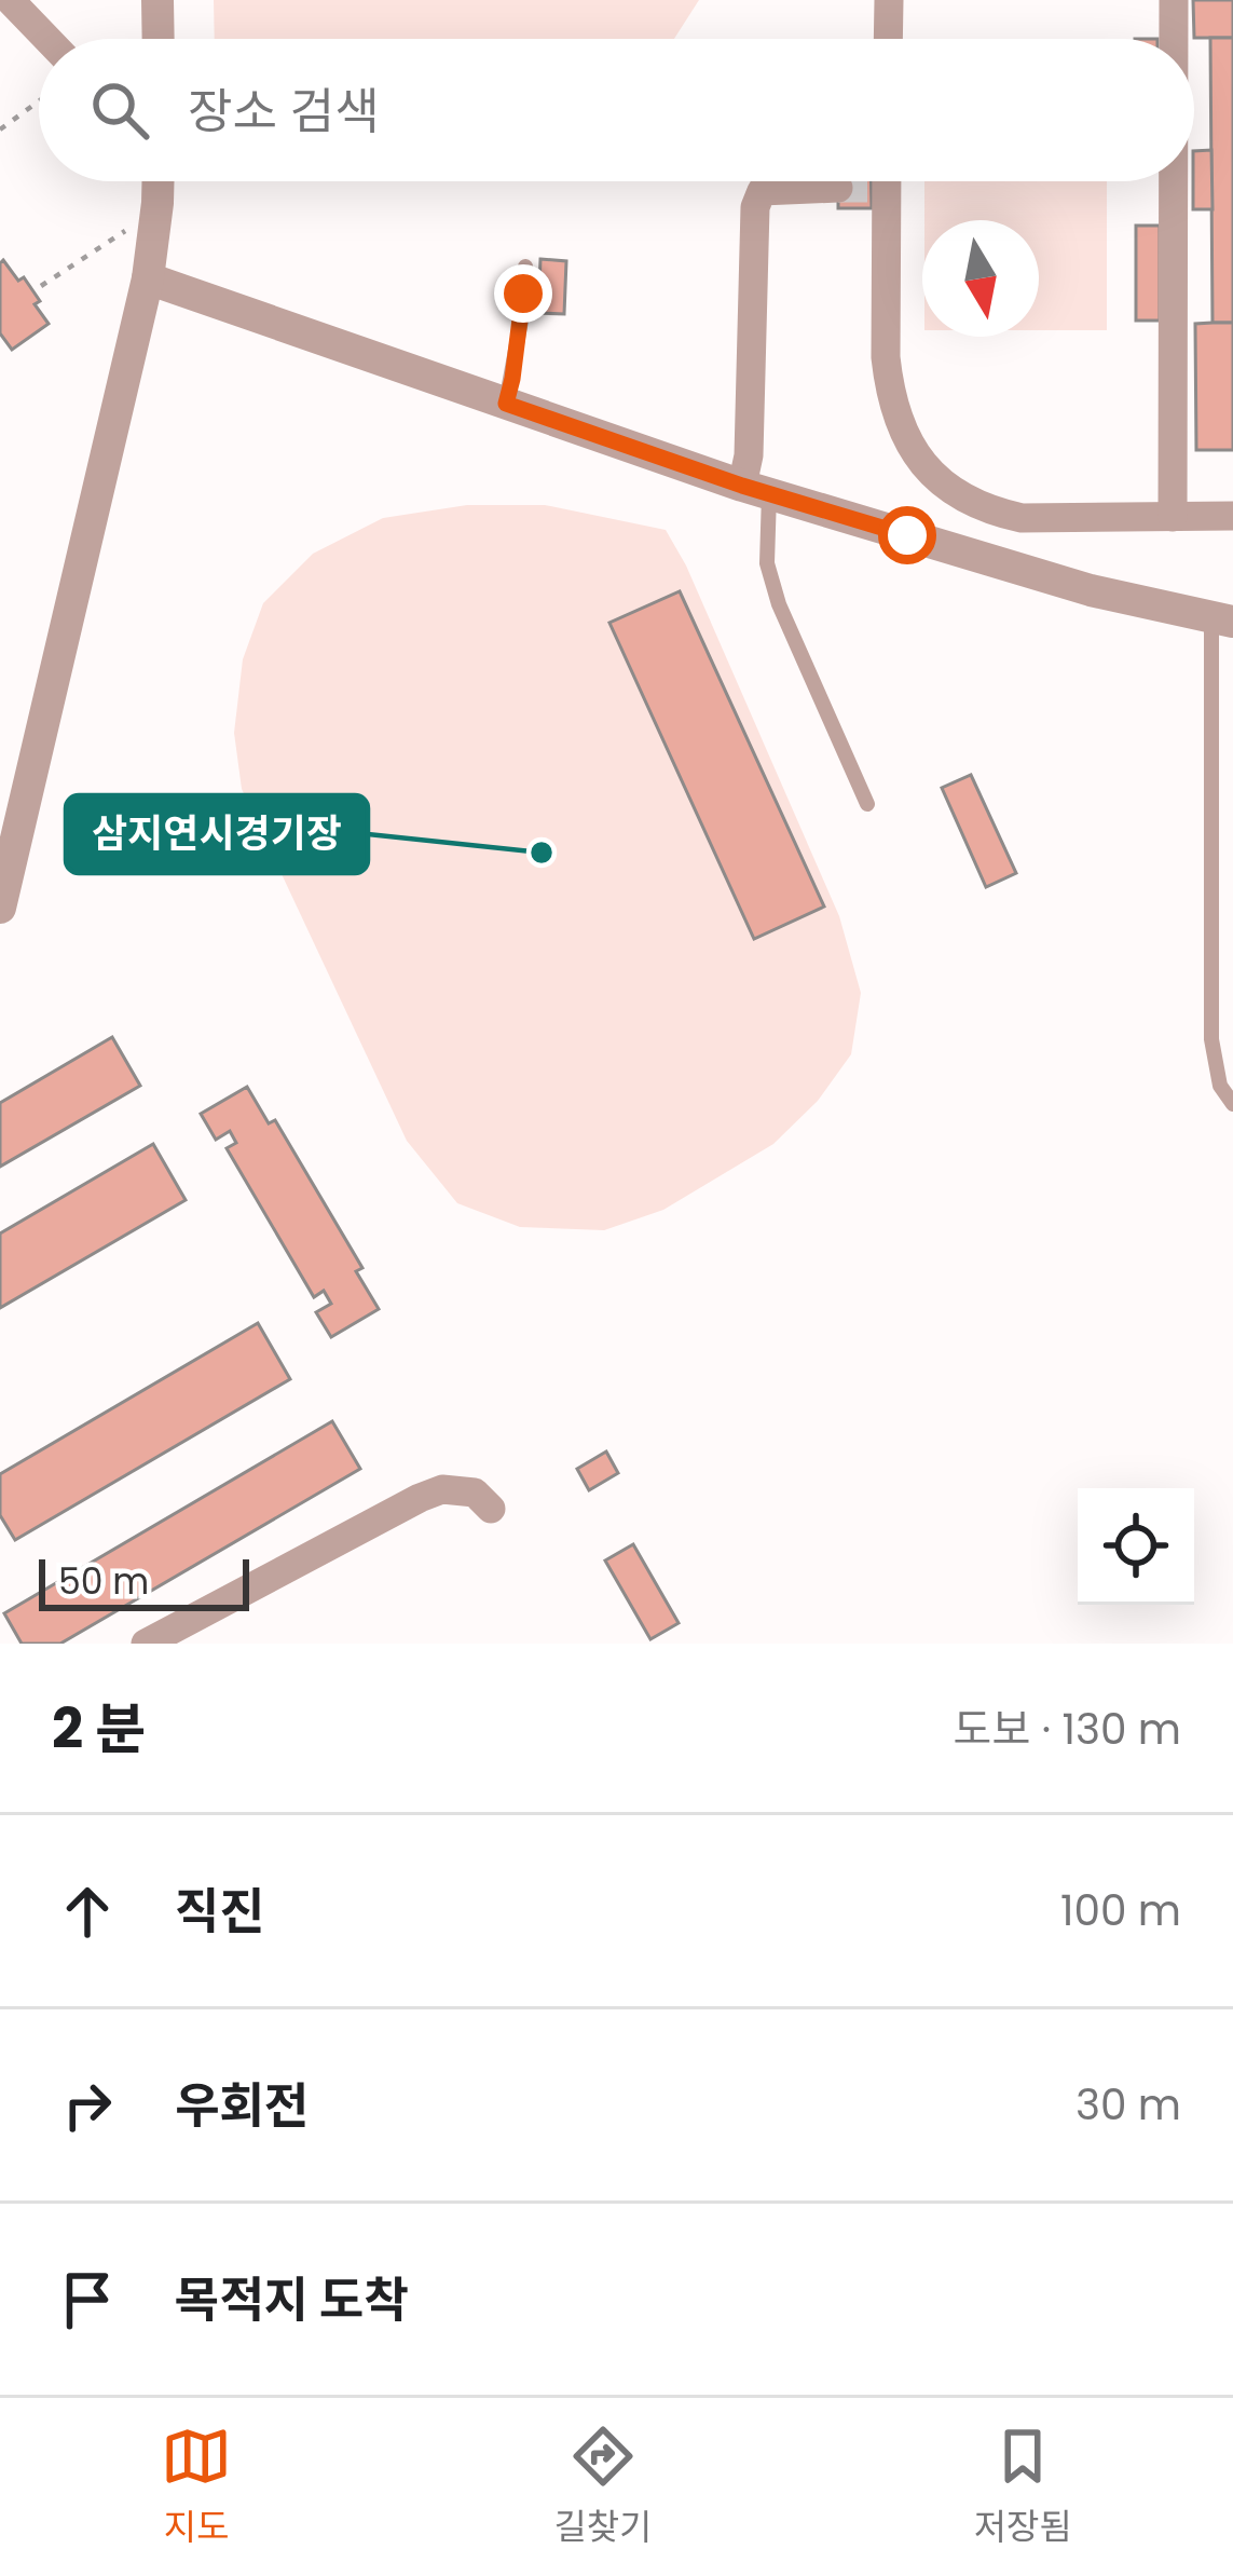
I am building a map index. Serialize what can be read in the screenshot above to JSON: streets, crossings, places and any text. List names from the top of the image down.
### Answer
{
  "places": ["삼지연시경기장"],
  "scale_bar": "50 m",
  "north": "bottom",
  "page": {
    "search": "장소 검색",
    "scale": "50 m",
    "heading": ["2 분", "도보 · 130 m"],
    "list": [
      ["직진", "100 m"],
      ["우회전", "30 m"],
      "목적지 도착"
    ],
    "nav": ["지도", "길찾기", "저장됨"]
  }
}
